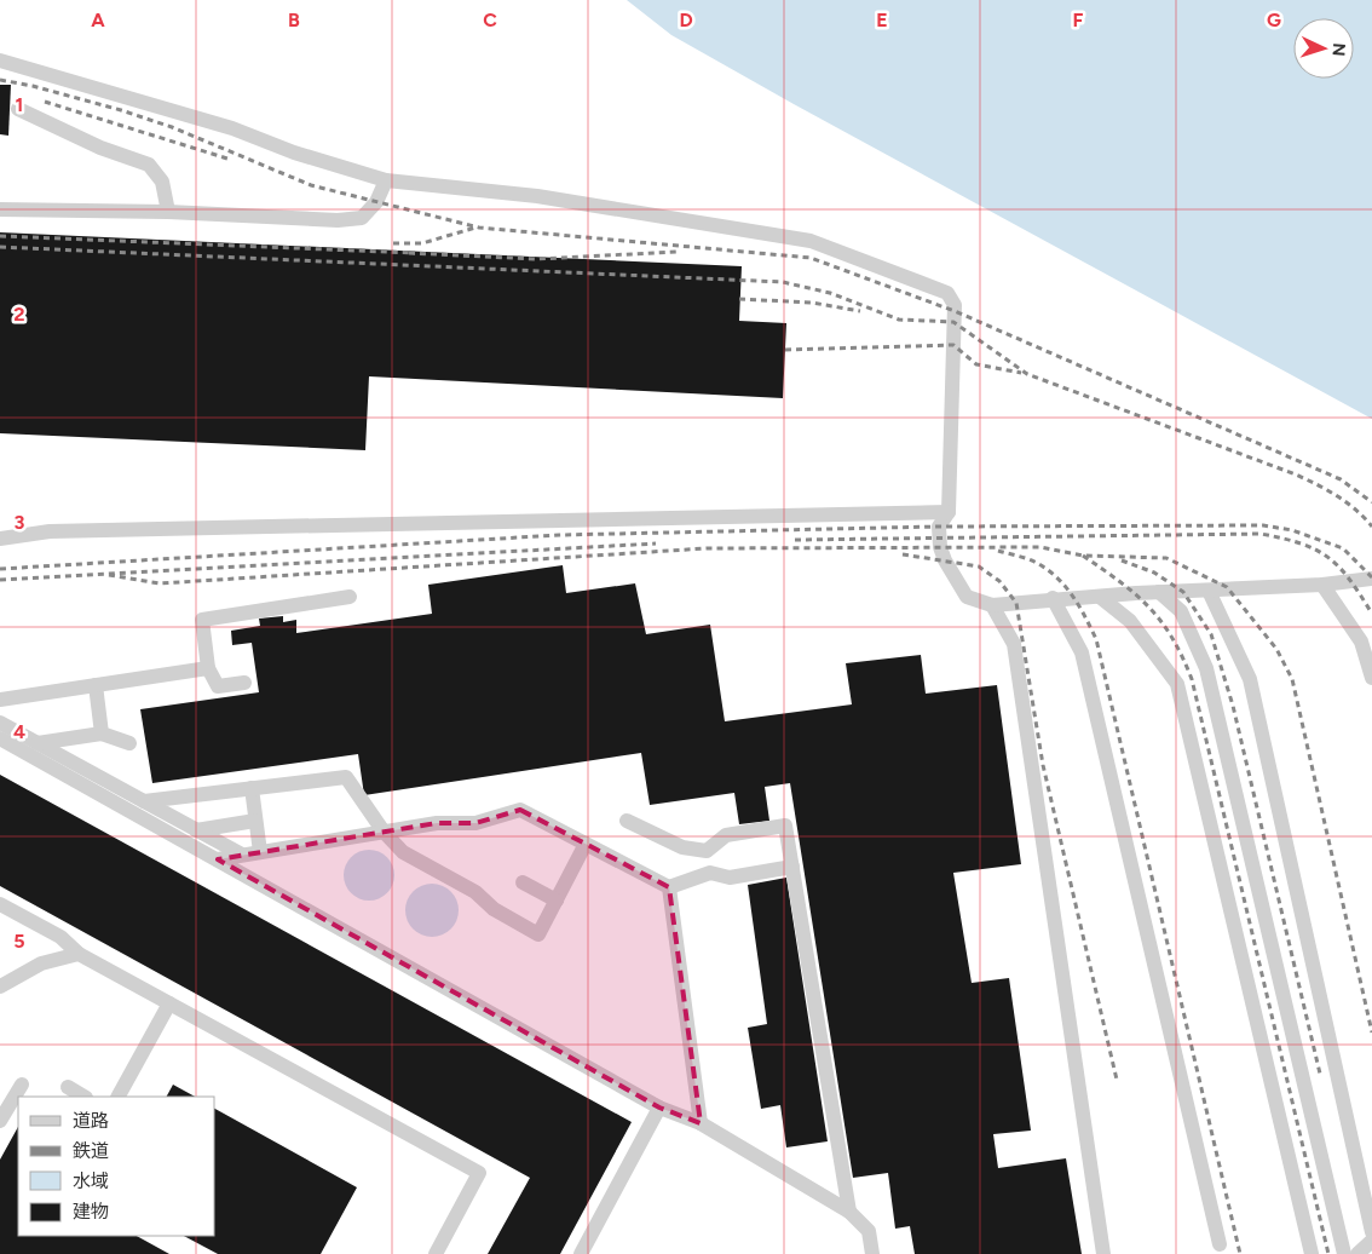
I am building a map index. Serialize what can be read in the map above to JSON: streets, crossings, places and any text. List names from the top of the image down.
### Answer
{
  "legend": [
    "道路",
    "鉄道",
    "水域",
    "建物"
  ],
  "north": "right",
  "grid": {
    "columns": [
      "A",
      "B",
      "C",
      "D",
      "E",
      "F",
      "G"
    ],
    "rows": [
      "1",
      "2",
      "3",
      "4",
      "5"
    ]
  }
}
